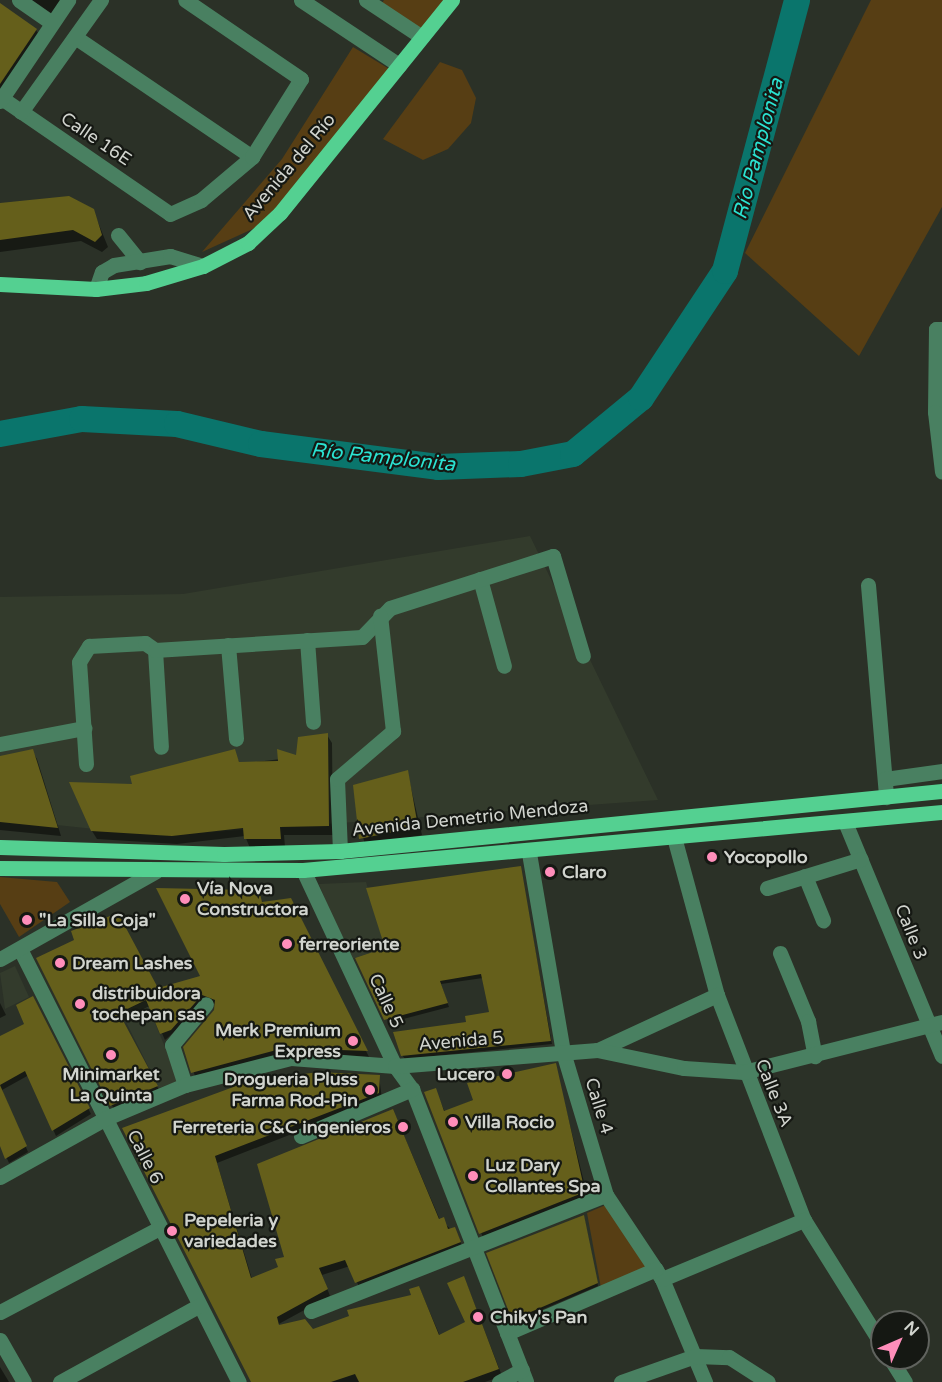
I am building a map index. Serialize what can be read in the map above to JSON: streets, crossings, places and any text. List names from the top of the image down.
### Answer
{
  "streets": {
    "main road": ["Avenida del Río", "Avenida Demetrio Mendoza"],
    "street": [
      "Calle 16E",
      "Calle 3",
      "Calle 5",
      "Avenida 5",
      "Calle 3A",
      "Calle 4",
      "Calle 6"
    ]
  },
  "crossings": [
    ["Avenida Demetrio Mendoza", "Calle 3"],
    ["Avenida Demetrio Mendoza", "Calle 5"],
    ["Avenida Demetrio Mendoza", "Calle 3A"],
    ["Avenida Demetrio Mendoza", "Calle 4"],
    ["Calle 3", "Avenida 5"],
    ["Calle 5", "Avenida 5"],
    ["Avenida 5", "Calle 3A"],
    ["Avenida 5", "Calle 4"],
    ["Avenida 5", "Calle 6"]
  ],
  "water": ["Río Pamplonita"],
  "places": [
    "Yocopollo",
    "Claro",
    "Vía Nova Constructora",
    "\"La Silla Coja\"",
    "ferreoriente",
    "Dream Lashes",
    "distribuidora tochepan sas",
    "Merk Premium Express",
    "Minimarket La Quinta",
    "Lucero",
    "Drogueria Pluss Farma Rod-Pin",
    "Villa Rocio",
    "Ferreteria C&C ingenieros",
    "Luz Dary Collantes Spa",
    "Pepeleria y variedades",
    "Chiky's Pan"
  ],
  "north": "top right"
}
